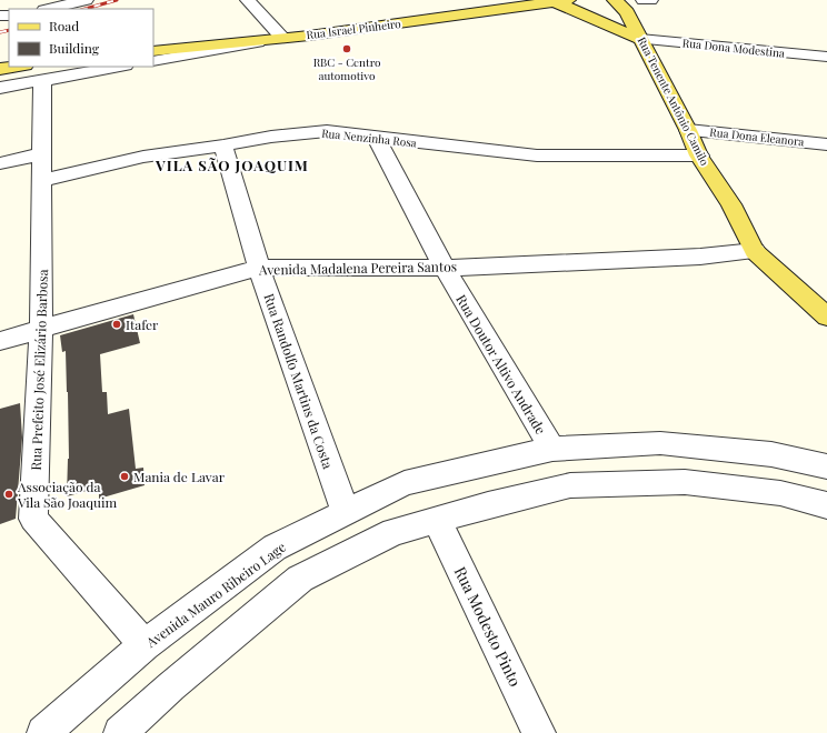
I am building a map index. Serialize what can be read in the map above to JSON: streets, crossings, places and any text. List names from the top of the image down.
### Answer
{
  "streets": {
    "main road": ["Rua Israel Pinheiro", "Rua Tenente Antônio Camilo"],
    "street": [
      "Rua Dona Modestina",
      "Rua Dona Eleanora",
      "Rua Nenzinha Rosa",
      "Avenida Madalena Pereira Santos",
      "Rua Doutor Altivo Andrade",
      "Rua Prefeito José Elizário Barbosa",
      "Rua Randolfo Martins da Costa",
      "Avenida Mauro Ribeiro Lage",
      "Rua Modesto Pinto"
    ]
  },
  "crossings": [
    ["Rua Dona Modestina", "Rua Tenente Antônio Camilo"],
    ["Rua Tenente Antônio Camilo", "Rua Dona Eleanora"],
    ["Rua Tenente Antônio Camilo", "Rua Nenzinha Rosa"],
    ["Rua Tenente Antônio Camilo", "Avenida Madalena Pereira Santos"],
    ["Rua Nenzinha Rosa", "Rua Doutor Altivo Andrade"],
    ["Rua Nenzinha Rosa", "Rua Prefeito José Elizário Barbosa"],
    ["Rua Nenzinha Rosa", "Rua Randolfo Martins da Costa"],
    ["Avenida Madalena Pereira Santos", "Rua Doutor Altivo Andrade"],
    ["Avenida Madalena Pereira Santos", "Rua Prefeito José Elizário Barbosa"],
    ["Avenida Madalena Pereira Santos", "Rua Randolfo Martins da Costa"],
    ["Rua Doutor Altivo Andrade", "Avenida Mauro Ribeiro Lage"],
    ["Rua Prefeito José Elizário Barbosa", "Avenida Mauro Ribeiro Lage"],
    ["Rua Randolfo Martins da Costa", "Avenida Mauro Ribeiro Lage"]
  ],
  "districts": ["VILA SÃO JOAQUIM"],
  "places": [
    "RBC - Centro automotivo",
    "Itafer",
    "Mania de Lavar",
    "Associação da Vila São Joaquim"
  ],
  "legend": ["Road", "Building"]
}
